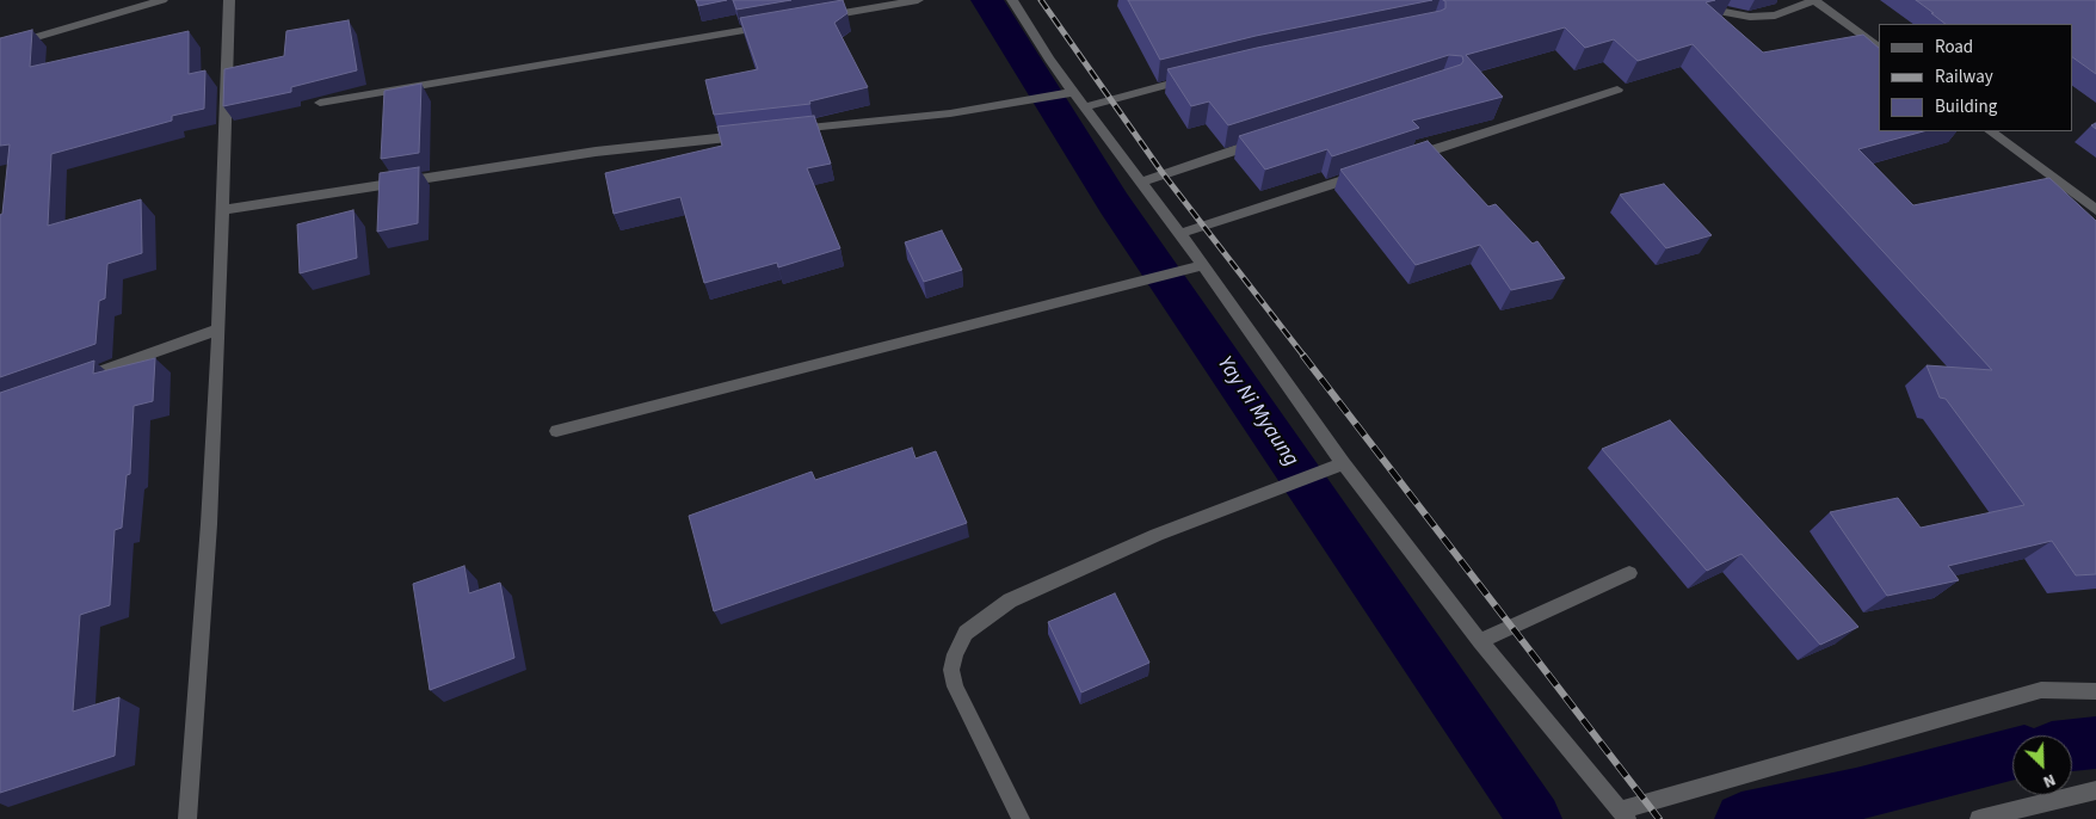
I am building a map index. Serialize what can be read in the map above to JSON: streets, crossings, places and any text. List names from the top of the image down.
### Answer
{
  "water": ["Yay Ni Myaung"],
  "legend": ["Road", "Railway", "Building"],
  "north": "bottom right"
}
